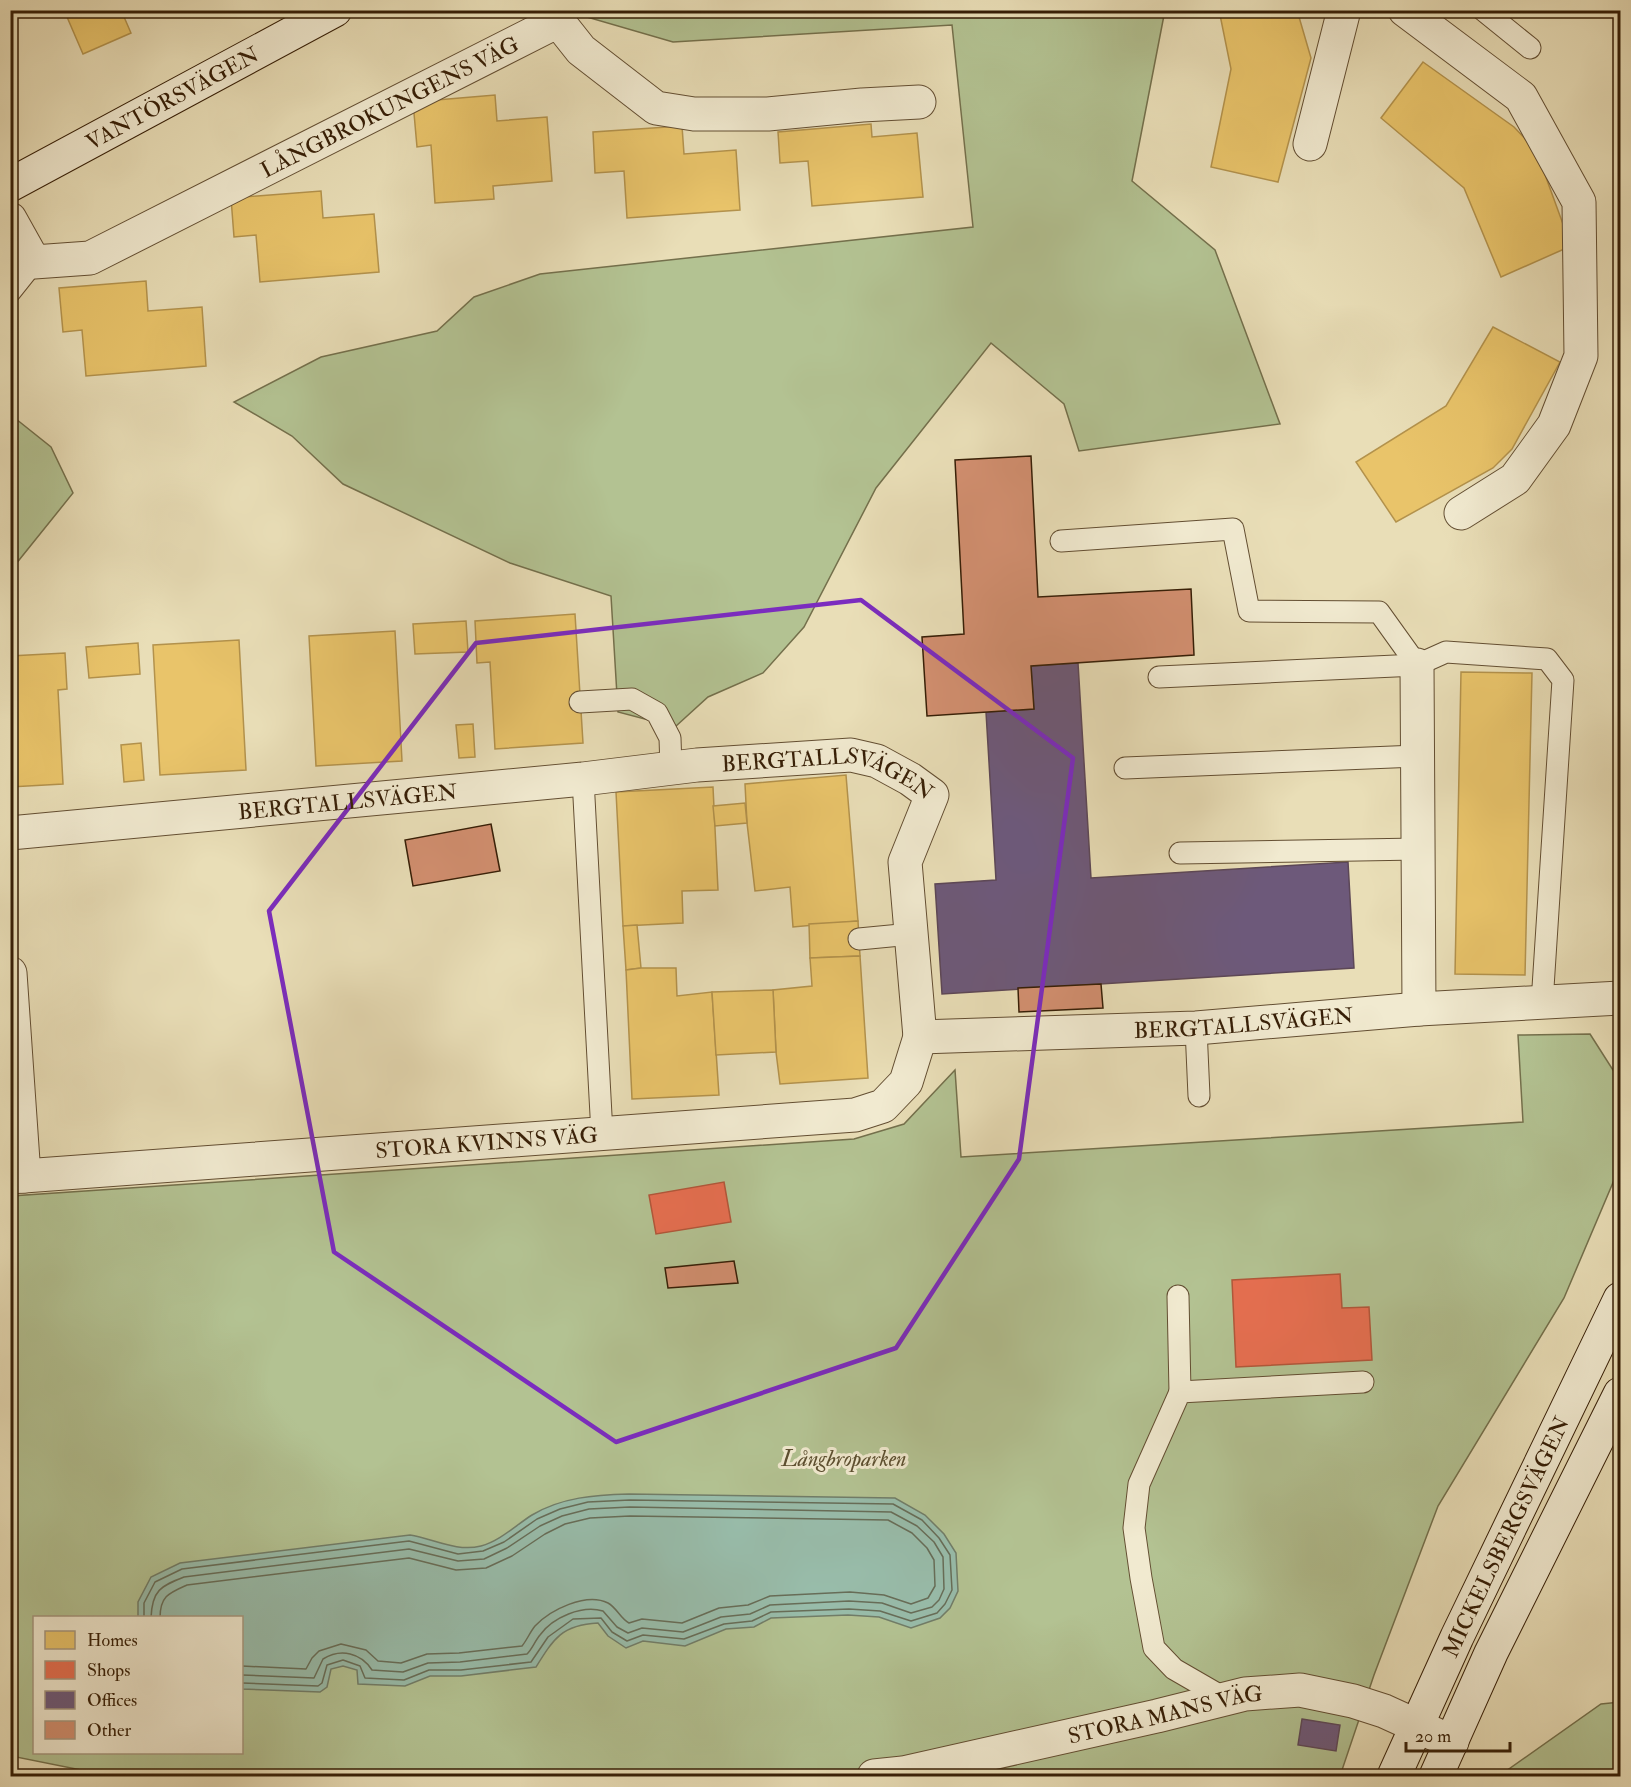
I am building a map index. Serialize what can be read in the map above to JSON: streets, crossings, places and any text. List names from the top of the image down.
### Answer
{
  "streets": {
    "street": [
      "VANTÖRSVÄGEN",
      "LÅNGBROKUNGENS VÄG",
      "BERGTALLSVÄGEN",
      "STORA KVINNS VÄG",
      "MICKELSBERGSVÄGEN",
      "STORA MANS VÄG"
    ]
  },
  "crossings": [
    ["BERGTALLSVÄGEN", "STORA KVINNS VÄG"],
    ["MICKELSBERGSVÄGEN", "STORA MANS VÄG"]
  ],
  "parks": ["Långbroparken"],
  "legend": [
    "Homes",
    "Shops",
    "Offices",
    "Other"
  ],
  "scale_bar": "20 m"
}
